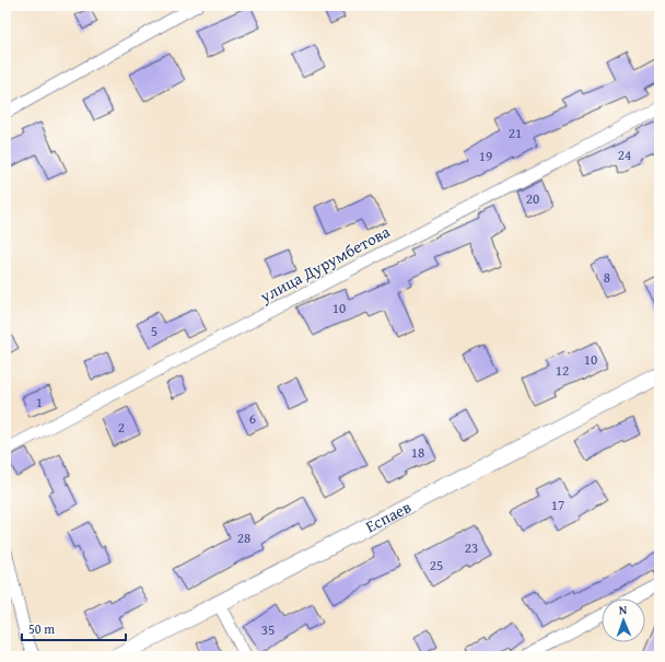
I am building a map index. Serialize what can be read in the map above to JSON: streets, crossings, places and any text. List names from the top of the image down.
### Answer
{
  "streets": {
    "street": ["улица Дурумбетова", "Еспаев"]
  },
  "house_numbers": [
    "21",
    "24",
    "19",
    "20",
    "8",
    "10",
    "5",
    "10",
    "12",
    "1",
    "6",
    "2",
    "18",
    "17",
    "28",
    "23",
    "25",
    "35"
  ],
  "scale_bar": "50 m",
  "north": "top"
}
